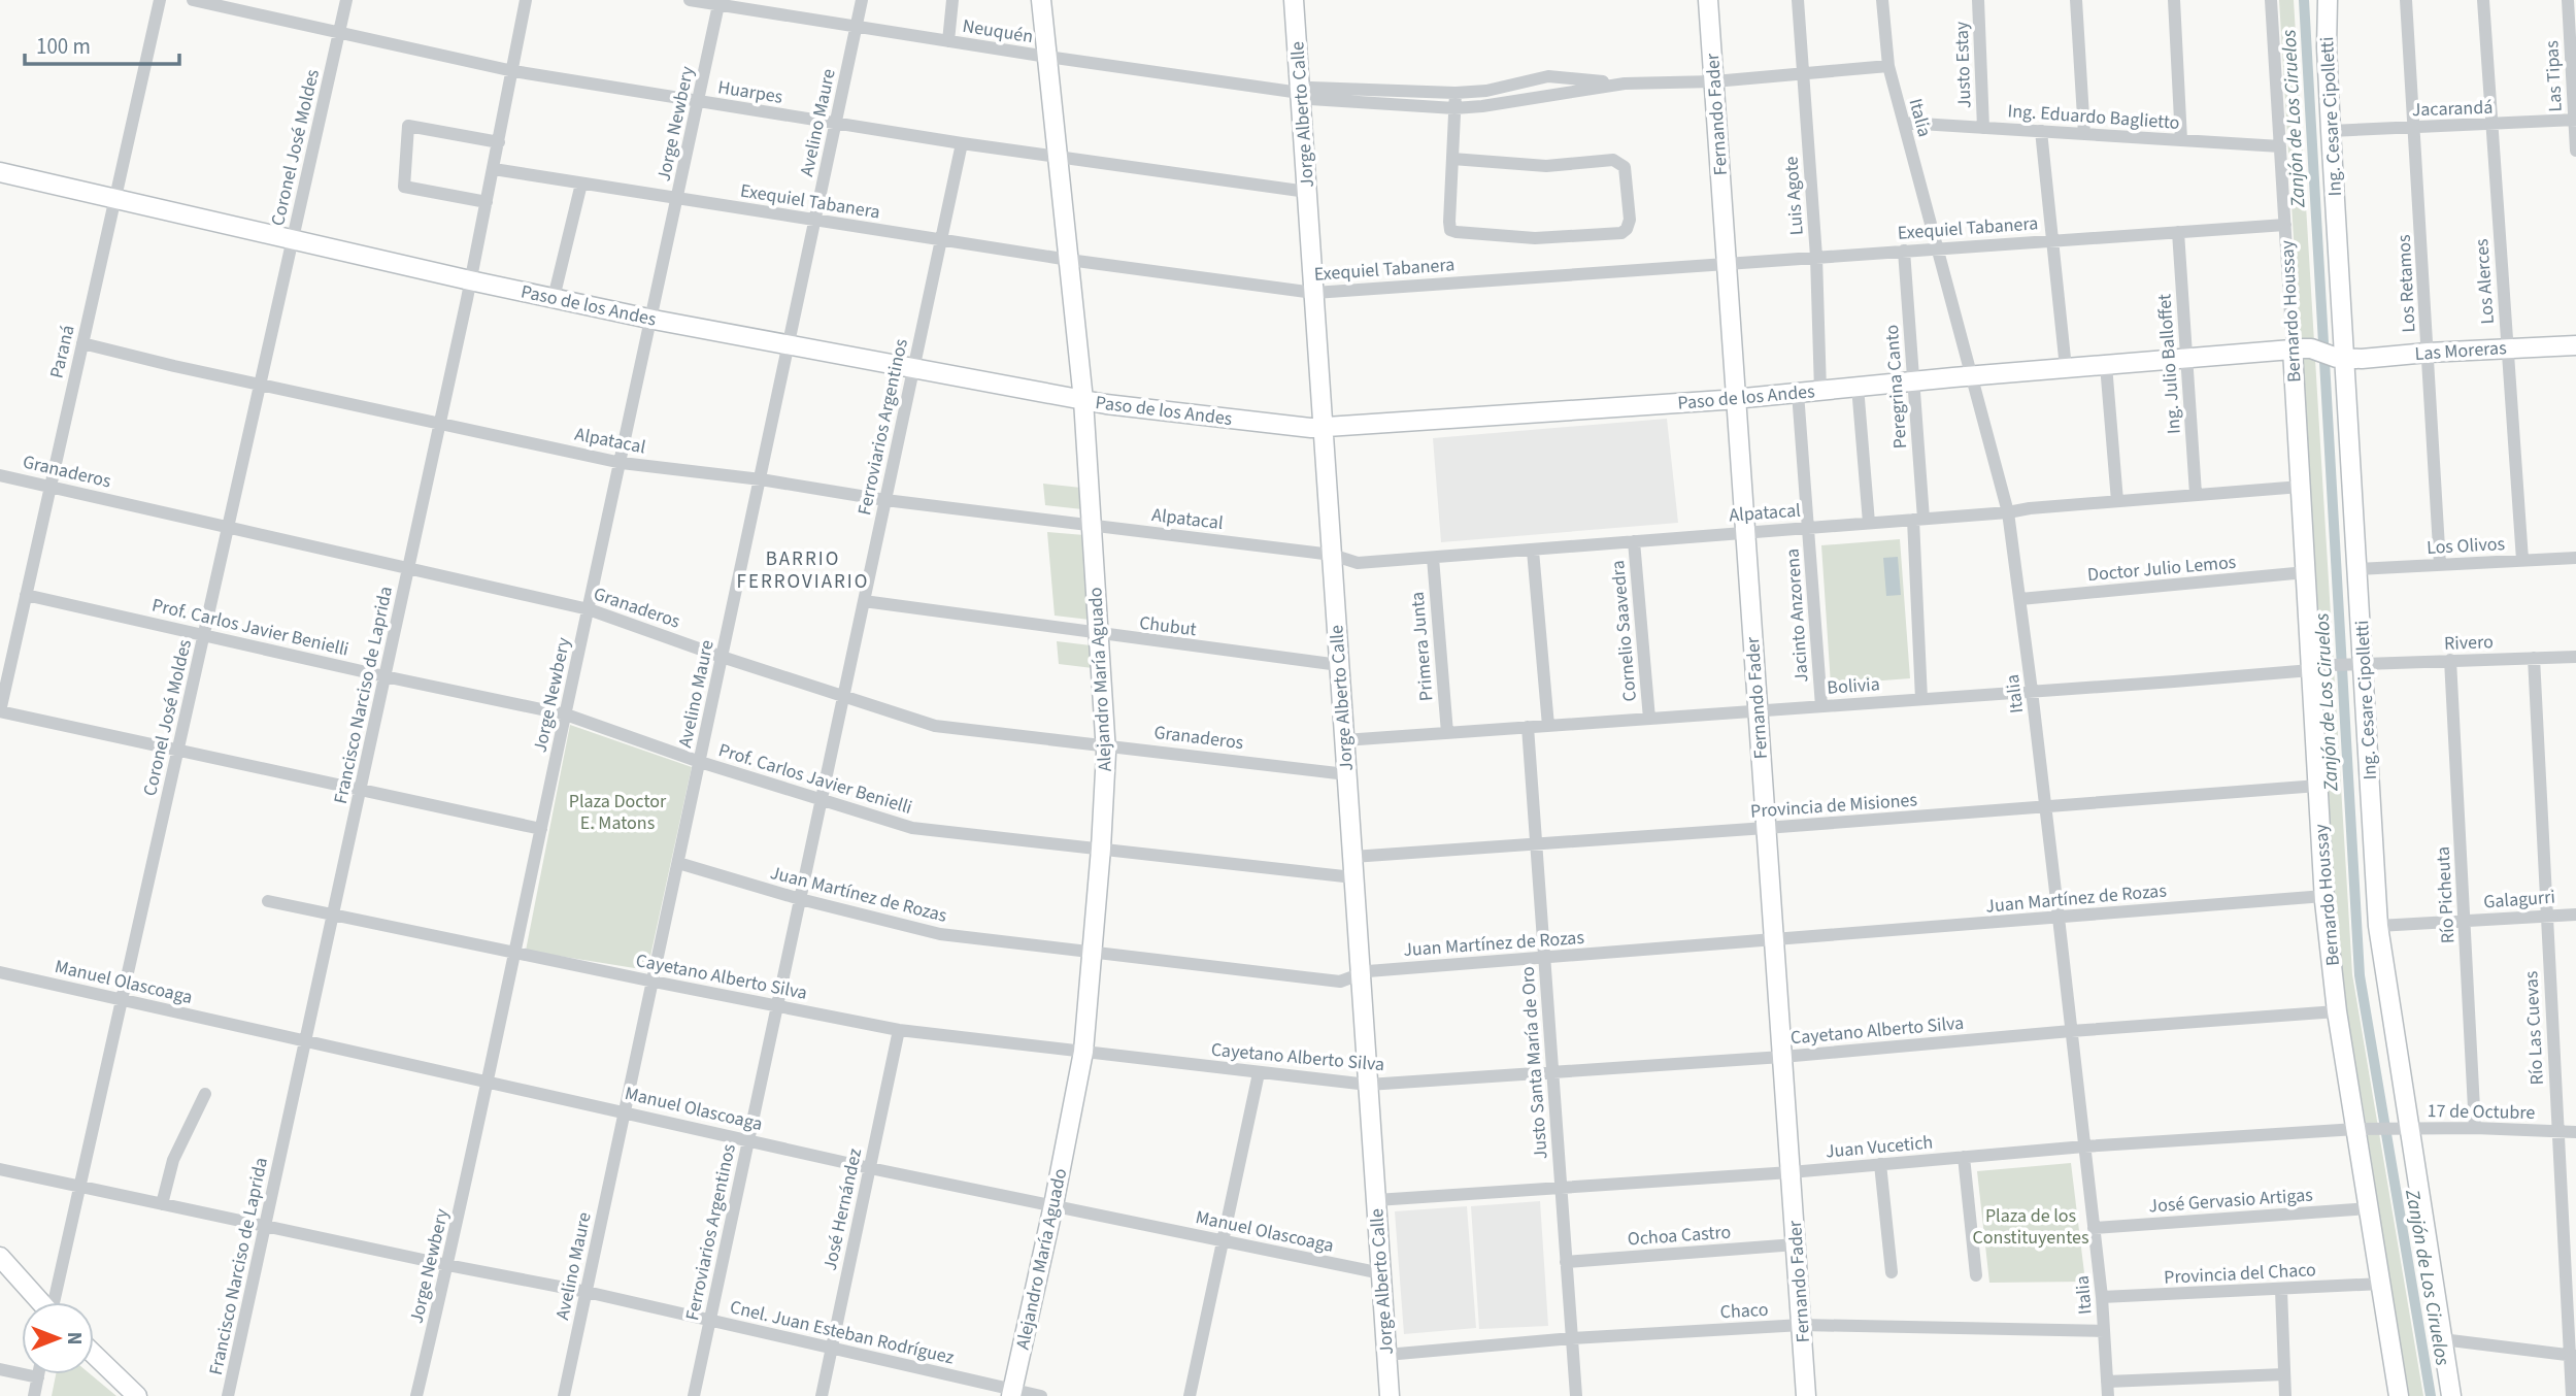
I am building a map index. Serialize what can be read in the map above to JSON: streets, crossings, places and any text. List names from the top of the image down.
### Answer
{
  "streets": {
    "street": [
      "Neuquén",
      "Justo Estay",
      "Las Tipas",
      "Huarpes",
      "Jacarandá",
      "Jorge Alberto Calle",
      "Fernando Fader",
      "Ing. Eduardo Baglietto",
      "Ing. Cesare Cipolletti",
      "Italia",
      "Avelino Maure",
      "Jorge Newbery",
      "Coronel José Moldes",
      "Luis Agote",
      "Exequiel Tabanera",
      "Los Alerces",
      "Los Retamos",
      "Paso de los Andes",
      "Bernardo Houssay",
      "Las Moreras",
      "Paraná",
      "Ing. Julio Balloffet",
      "Peregrina Canto",
      "Ferroviarios Argentinos",
      "Alpatacal",
      "Granaderos",
      "Los Olivos",
      "Doctor Julio Lemos",
      "Jacinto Anzorena",
      "Chubut",
      "Prof. Carlos Javier Benielli",
      "Cornelio Saavedra",
      "Rivero",
      "Primera Junta",
      "Alejandro María Aguado",
      "Bolivia",
      "Francisco Narciso de Laprida",
      "Provincia de Misiones",
      "Juan Martínez de Rozas",
      "Río Picheuta",
      "Galagurri",
      "Cayetano Alberto Silva",
      "Manuel Olascoaga",
      "Río Las Cuevas",
      "Justo Santa María de Oro",
      "17 de Octubre",
      "Juan Vucetich",
      "José Gervasio Artigas",
      "José Hernández",
      "Ochoa Castro",
      "Provincia del Chaco",
      "Chaco",
      "Cnel. Juan Esteban Rodríguez"
    ]
  },
  "crossings": [
    ["Neuquén", "Jorge Alberto Calle"],
    ["Neuquén", "Avelino Maure"],
    ["Neuquén", "Jorge Newbery"],
    ["Neuquén", "Alejandro María Aguado"],
    ["Justo Estay", "Ing. Eduardo Baglietto"],
    ["Las Tipas", "Jacarandá"],
    ["Huarpes", "Jorge Alberto Calle"],
    ["Huarpes", "Avelino Maure"],
    ["Huarpes", "Jorge Newbery"],
    ["Huarpes", "Coronel José Moldes"],
    ["Huarpes", "Ferroviarios Argentinos"],
    ["Huarpes", "Alejandro María Aguado"],
    ["Huarpes", "Francisco Narciso de Laprida"],
    ["Jacarandá", "Ing. Cesare Cipolletti"],
    ["Jacarandá", "Los Alerces"],
    ["Jacarandá", "Los Retamos"],
    ["Jorge Alberto Calle", "Exequiel Tabanera"],
    ["Jorge Alberto Calle", "Paso de los Andes"],
    ["Jorge Alberto Calle", "Alpatacal"],
    ["Jorge Alberto Calle", "Granaderos"],
    ["Jorge Alberto Calle", "Chubut"],
    ["Jorge Alberto Calle", "Prof. Carlos Javier Benielli"],
    ["Jorge Alberto Calle", "Bolivia"],
    ["Jorge Alberto Calle", "Provincia de Misiones"],
    ["Jorge Alberto Calle", "Juan Martínez de Rozas"],
    ["Jorge Alberto Calle", "Cayetano Alberto Silva"],
    ["Jorge Alberto Calle", "Manuel Olascoaga"],
    ["Jorge Alberto Calle", "Juan Vucetich"],
    ["Jorge Alberto Calle", "Chaco"],
    ["Fernando Fader", "Exequiel Tabanera"],
    ["Fernando Fader", "Paso de los Andes"],
    ["Fernando Fader", "Alpatacal"],
    ["Fernando Fader", "Bolivia"],
    ["Fernando Fader", "Provincia de Misiones"],
    ["Fernando Fader", "Juan Martínez de Rozas"],
    ["Fernando Fader", "Cayetano Alberto Silva"],
    ["Fernando Fader", "Juan Vucetich"],
    ["Fernando Fader", "Ochoa Castro"],
    ["Fernando Fader", "Chaco"],
    ["Ing. Eduardo Baglietto", "Italia"],
    ["Ing. Eduardo Baglietto", "Bernardo Houssay"],
    ["Ing. Cesare Cipolletti", "Paso de los Andes"],
    ["Ing. Cesare Cipolletti", "Las Moreras"],
    ["Ing. Cesare Cipolletti", "Los Olivos"],
    ["Ing. Cesare Cipolletti", "Rivero"],
    ["Ing. Cesare Cipolletti", "Bolivia"],
    ["Ing. Cesare Cipolletti", "Galagurri"],
    ["Ing. Cesare Cipolletti", "17 de Octubre"],
    ["Ing. Cesare Cipolletti", "Juan Vucetich"],
    ["Italia", "Exequiel Tabanera"],
    ["Italia", "Paso de los Andes"],
    ["Italia", "Alpatacal"],
    ["Italia", "Doctor Julio Lemos"],
    ["Italia", "Bolivia"],
    ["Italia", "Provincia de Misiones"],
    ["Italia", "Juan Martínez de Rozas"],
    ["Italia", "Cayetano Alberto Silva"],
    ["Italia", "Juan Vucetich"],
    ["Italia", "José Gervasio Artigas"],
    ["Italia", "Provincia del Chaco"],
    ["Italia", "Chaco"],
    ["Avelino Maure", "Exequiel Tabanera"],
    ["Avelino Maure", "Paso de los Andes"],
    ["Avelino Maure", "Alpatacal"],
    ["Avelino Maure", "Granaderos"],
    ["Avelino Maure", "Prof. Carlos Javier Benielli"],
    ["Avelino Maure", "Juan Martínez de Rozas"],
    ["Avelino Maure", "Cayetano Alberto Silva"],
    ["Avelino Maure", "Manuel Olascoaga"],
    ["Avelino Maure", "Cnel. Juan Esteban Rodríguez"],
    ["Jorge Newbery", "Exequiel Tabanera"],
    ["Jorge Newbery", "Paso de los Andes"],
    ["Jorge Newbery", "Alpatacal"],
    ["Jorge Newbery", "Granaderos"],
    ["Jorge Newbery", "Prof. Carlos Javier Benielli"],
    ["Jorge Newbery", "Cayetano Alberto Silva"],
    ["Jorge Newbery", "Manuel Olascoaga"],
    ["Jorge Newbery", "Cnel. Juan Esteban Rodríguez"],
    ["Coronel José Moldes", "Paso de los Andes"],
    ["Coronel José Moldes", "Alpatacal"],
    ["Coronel José Moldes", "Granaderos"],
    ["Coronel José Moldes", "Prof. Carlos Javier Benielli"],
    ["Coronel José Moldes", "Manuel Olascoaga"],
    ["Coronel José Moldes", "Cnel. Juan Esteban Rodríguez"],
    ["Luis Agote", "Exequiel Tabanera"],
    ["Luis Agote", "Paso de los Andes"],
    ["Exequiel Tabanera", "Bernardo Houssay"],
    ["Exequiel Tabanera", "Ing. Julio Balloffet"],
    ["Exequiel Tabanera", "Peregrina Canto"],
    ["Exequiel Tabanera", "Ferroviarios Argentinos"],
    ["Exequiel Tabanera", "Alejandro María Aguado"],
    ["Exequiel Tabanera", "Francisco Narciso de Laprida"],
    ["Los Alerces", "Las Moreras"],
    ["Los Alerces", "Los Olivos"],
    ["Los Retamos", "Las Moreras"],
    ["Los Retamos", "Los Olivos"],
    ["Paso de los Andes", "Bernardo Houssay"],
    ["Paso de los Andes", "Las Moreras"],
    ["Paso de los Andes", "Paraná"],
    ["Paso de los Andes", "Ing. Julio Balloffet"],
    ["Paso de los Andes", "Peregrina Canto"],
    ["Paso de los Andes", "Ferroviarios Argentinos"],
    ["Paso de los Andes", "Jacinto Anzorena"],
    ["Paso de los Andes", "Alejandro María Aguado"],
    ["Paso de los Andes", "Francisco Narciso de Laprida"],
    ["Bernardo Houssay", "Alpatacal"],
    ["Bernardo Houssay", "Doctor Julio Lemos"],
    ["Bernardo Houssay", "Bolivia"],
    ["Bernardo Houssay", "Provincia de Misiones"],
    ["Bernardo Houssay", "Juan Martínez de Rozas"],
    ["Bernardo Houssay", "Cayetano Alberto Silva"],
    ["Bernardo Houssay", "Juan Vucetich"],
    ["Bernardo Houssay", "José Gervasio Artigas"],
    ["Bernardo Houssay", "Provincia del Chaco"],
    ["Paraná", "Alpatacal"],
    ["Paraná", "Granaderos"],
    ["Paraná", "Prof. Carlos Javier Benielli"],
    ["Ing. Julio Balloffet", "Alpatacal"],
    ["Peregrina Canto", "Alpatacal"],
    ["Peregrina Canto", "Bolivia"],
    ["Ferroviarios Argentinos", "Alpatacal"],
    ["Ferroviarios Argentinos", "Granaderos"],
    ["Ferroviarios Argentinos", "Chubut"],
    ["Ferroviarios Argentinos", "Prof. Carlos Javier Benielli"],
    ["Ferroviarios Argentinos", "Juan Martínez de Rozas"],
    ["Ferroviarios Argentinos", "Cayetano Alberto Silva"],
    ["Ferroviarios Argentinos", "Manuel Olascoaga"],
    ["Ferroviarios Argentinos", "Cnel. Juan Esteban Rodríguez"],
    ["Alpatacal", "Jacinto Anzorena"],
    ["Alpatacal", "Cornelio Saavedra"],
    ["Alpatacal", "Primera Junta"],
    ["Alpatacal", "Alejandro María Aguado"],
    ["Alpatacal", "Francisco Narciso de Laprida"],
    ["Granaderos", "Alejandro María Aguado"],
    ["Granaderos", "Francisco Narciso de Laprida"],
    ["Jacinto Anzorena", "Bolivia"],
    ["Chubut", "Alejandro María Aguado"],
    ["Prof. Carlos Javier Benielli", "Alejandro María Aguado"],
    ["Prof. Carlos Javier Benielli", "Francisco Narciso de Laprida"],
    ["Cornelio Saavedra", "Bolivia"],
    ["Rivero", "Bolivia"],
    ["Rivero", "Río Picheuta"],
    ["Rivero", "Río Las Cuevas"],
    ["Primera Junta", "Bolivia"],
    ["Alejandro María Aguado", "Juan Martínez de Rozas"],
    ["Alejandro María Aguado", "Cayetano Alberto Silva"],
    ["Alejandro María Aguado", "Manuel Olascoaga"],
    ["Alejandro María Aguado", "Cnel. Juan Esteban Rodríguez"],
    ["Bolivia", "Justo Santa María de Oro"],
    ["Francisco Narciso de Laprida", "Cayetano Alberto Silva"],
    ["Francisco Narciso de Laprida", "Manuel Olascoaga"],
    ["Francisco Narciso de Laprida", "Cnel. Juan Esteban Rodríguez"],
    ["Provincia de Misiones", "Justo Santa María de Oro"],
    ["Juan Martínez de Rozas", "Justo Santa María de Oro"],
    ["Río Picheuta", "Galagurri"],
    ["Río Picheuta", "17 de Octubre"],
    ["Galagurri", "Río Las Cuevas"],
    ["Cayetano Alberto Silva", "Justo Santa María de Oro"],
    ["Cayetano Alberto Silva", "José Hernández"],
    ["Manuel Olascoaga", "José Hernández"],
    ["Río Las Cuevas", "17 de Octubre"],
    ["Justo Santa María de Oro", "Juan Vucetich"],
    ["Justo Santa María de Oro", "Ochoa Castro"],
    ["Justo Santa María de Oro", "Chaco"],
    ["17 de Octubre", "Juan Vucetich"],
    ["José Hernández", "Cnel. Juan Esteban Rodríguez"]
  ],
  "districts": ["BARRIO FERROVIARIO"],
  "water": ["Zanjón de Los Ciruelos"],
  "parks": ["Plaza Doctor E. Matons", "Plaza de los Constituyentes"],
  "scale_bar": "100 m",
  "north": "right"
}
